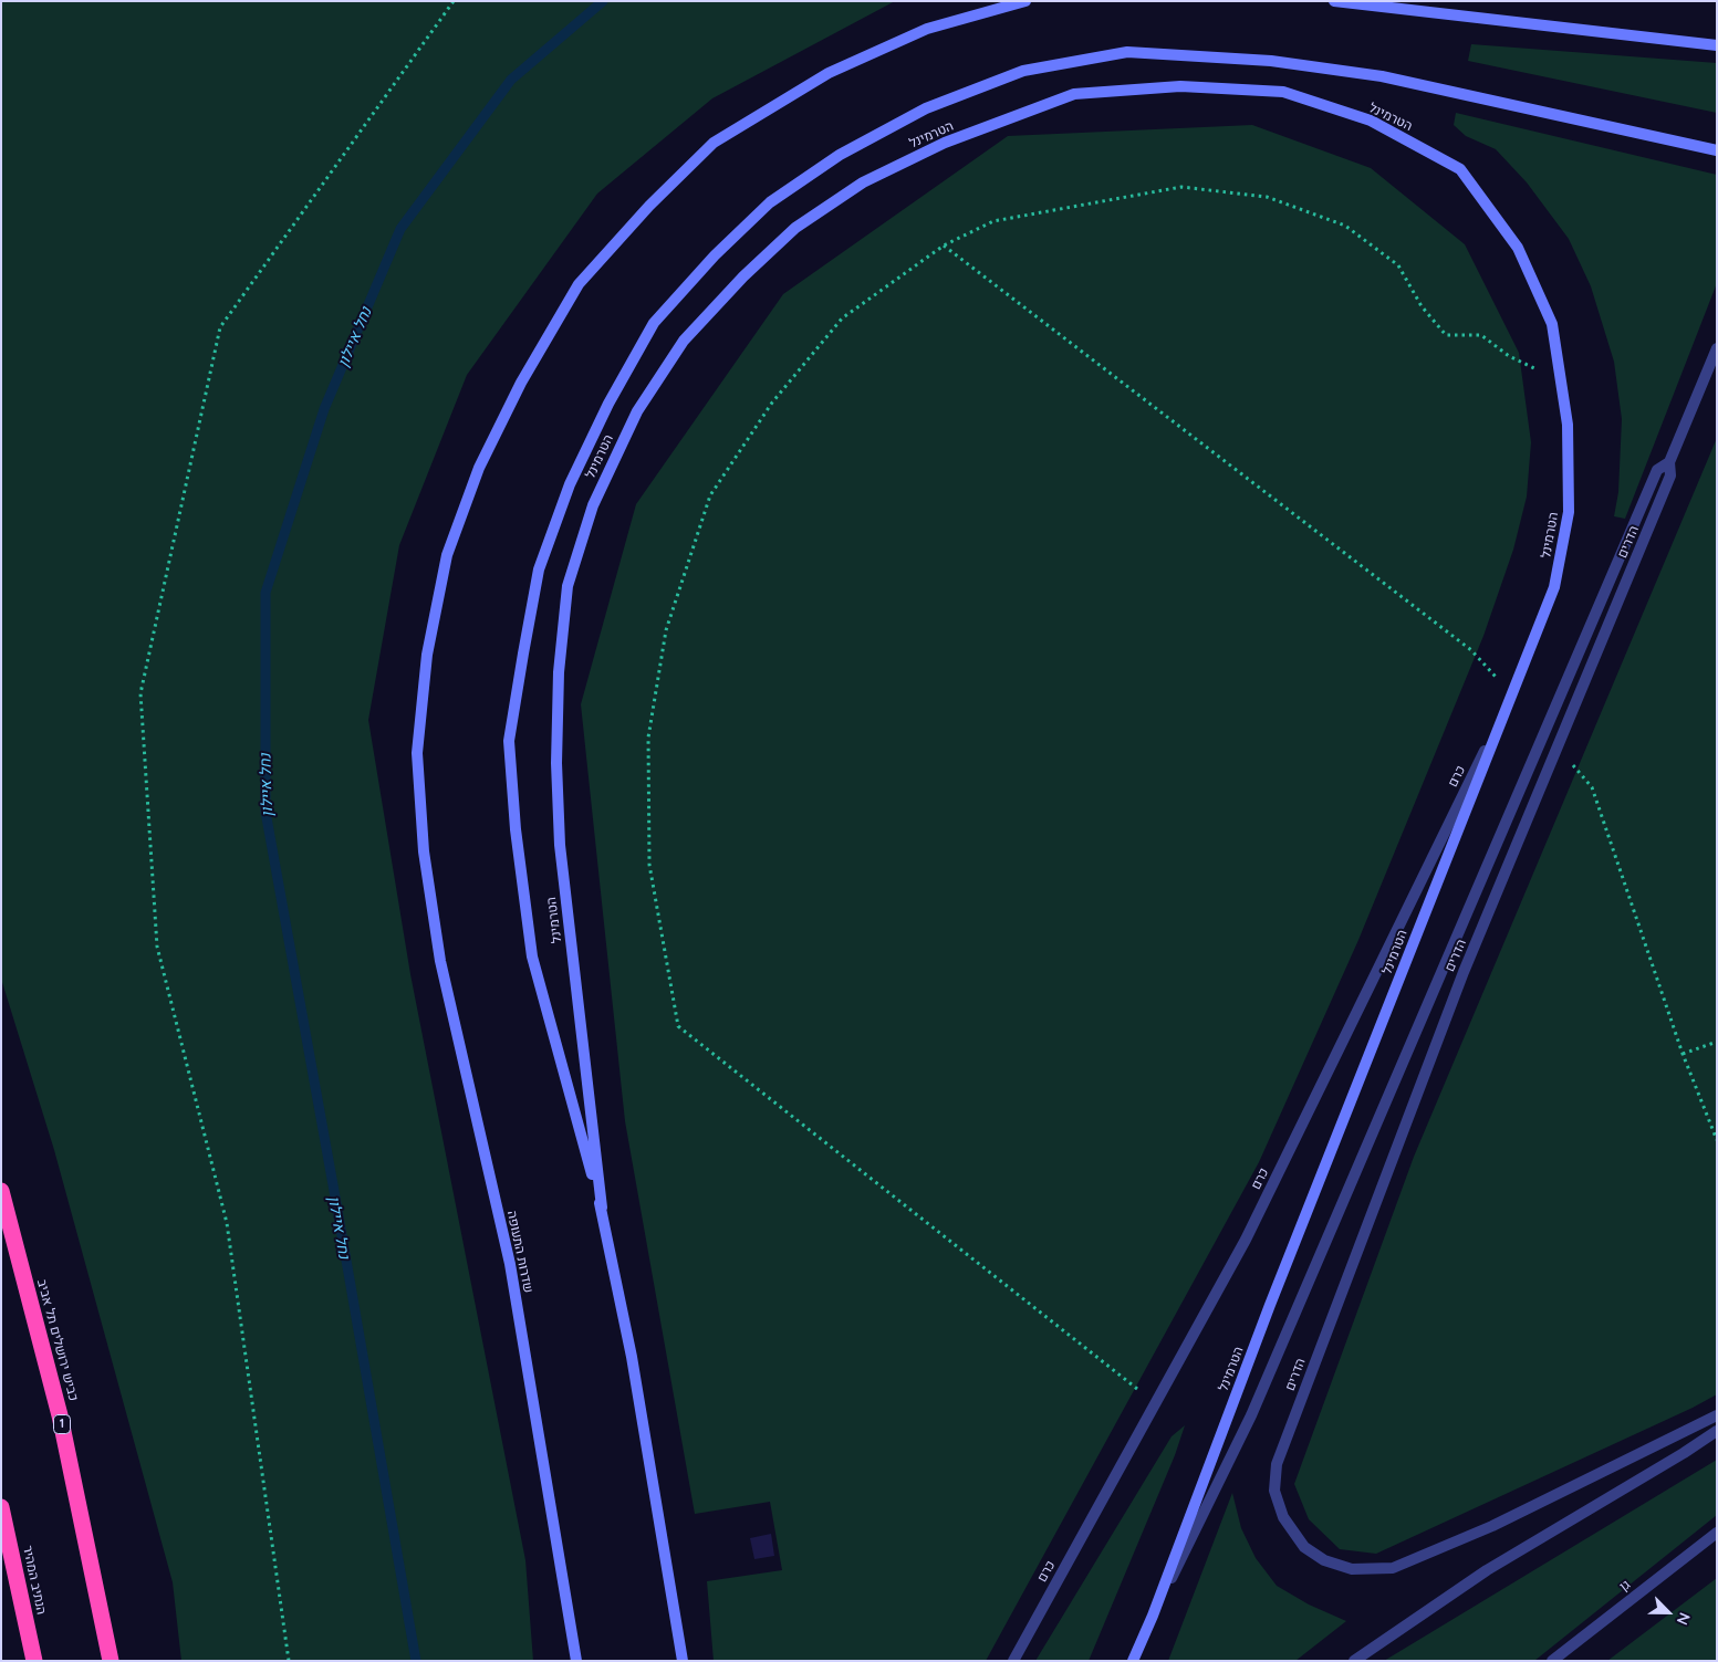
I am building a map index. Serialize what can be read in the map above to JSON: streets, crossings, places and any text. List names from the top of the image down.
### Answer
{
  "streets": {
    "highway": ["כביש ירושלים תל אביב", "1", "הנתיב המהיר"],
    "main road": ["הטרמינל", "שדרות התעופה"],
    "street": ["הדרים", "כרם", "גן"]
  },
  "crossings": [
    ["הטרמינל", "הדרים"],
    ["הטרמינל", "כרם"]
  ],
  "water": ["נחל איילון"],
  "north": "bottom right"
}
